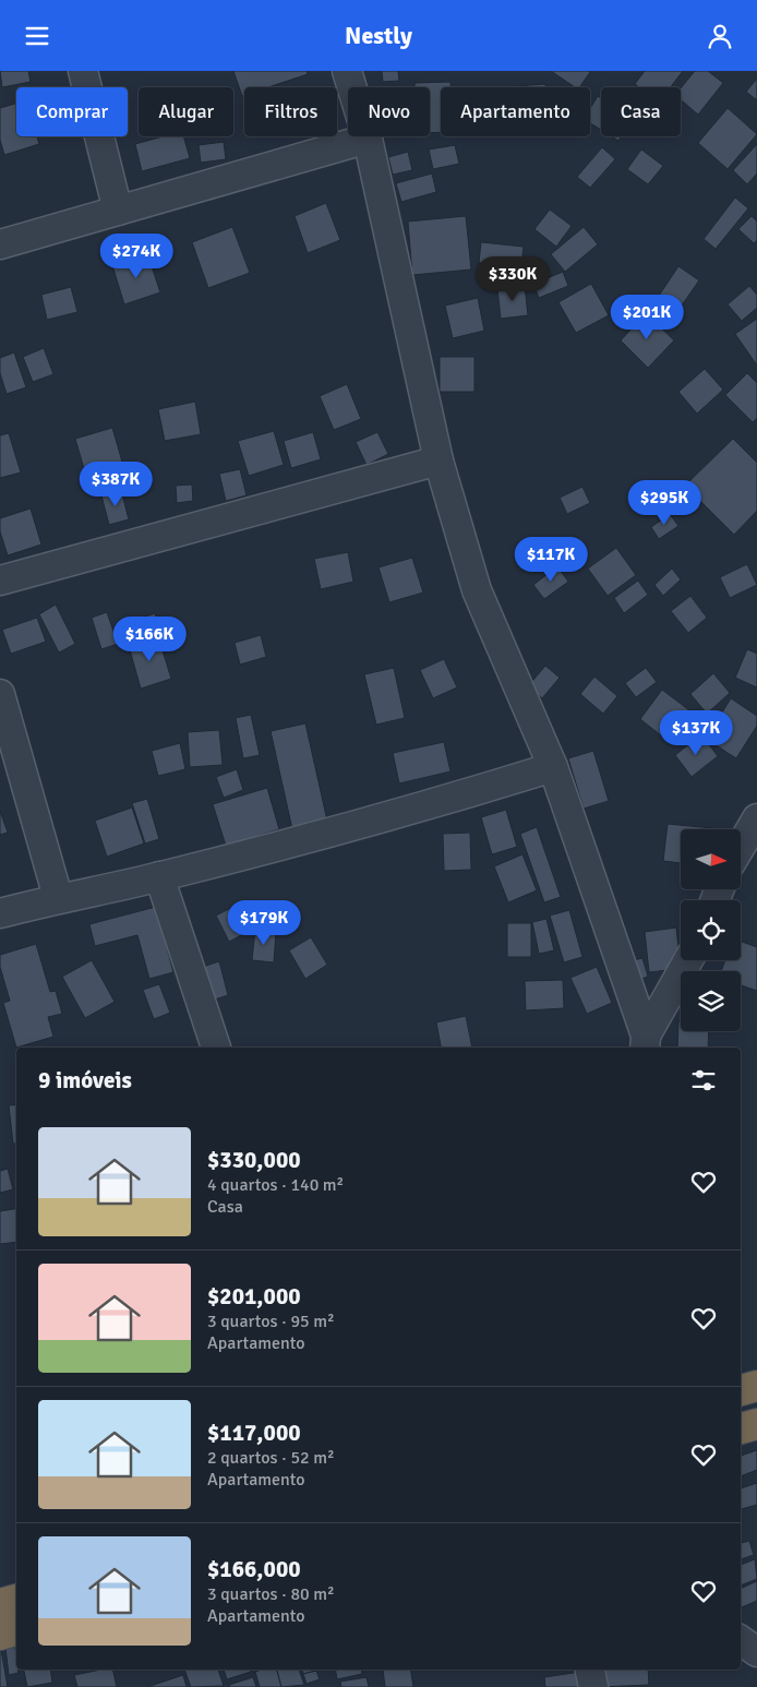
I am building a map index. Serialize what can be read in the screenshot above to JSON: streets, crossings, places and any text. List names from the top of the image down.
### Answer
{
  "north": "right",
  "page": {
    "header": "Nestly",
    "chip": [
      "Comprar",
      "Alugar",
      "Filtros",
      "Novo",
      "Apartamento",
      "Casa"
    ],
    "price": [
      "$274K",
      "$330K",
      "$201K",
      "$387K",
      "$295K",
      "$117K",
      "$166K",
      "$137K",
      "$179K"
    ],
    "heading": "9 imóveis",
    "list": [
      {
        "name": "$330,000",
        "note": "4 quartos · 140 m² · Casa"
      },
      {
        "name": "$201,000",
        "note": "3 quartos · 95 m² · Apartamento"
      },
      {
        "name": "$117,000",
        "note": "2 quartos · 52 m² · Apartamento"
      },
      {
        "name": "$166,000",
        "note": "3 quartos · 80 m² · Apartamento"
      }
    ]
  }
}
